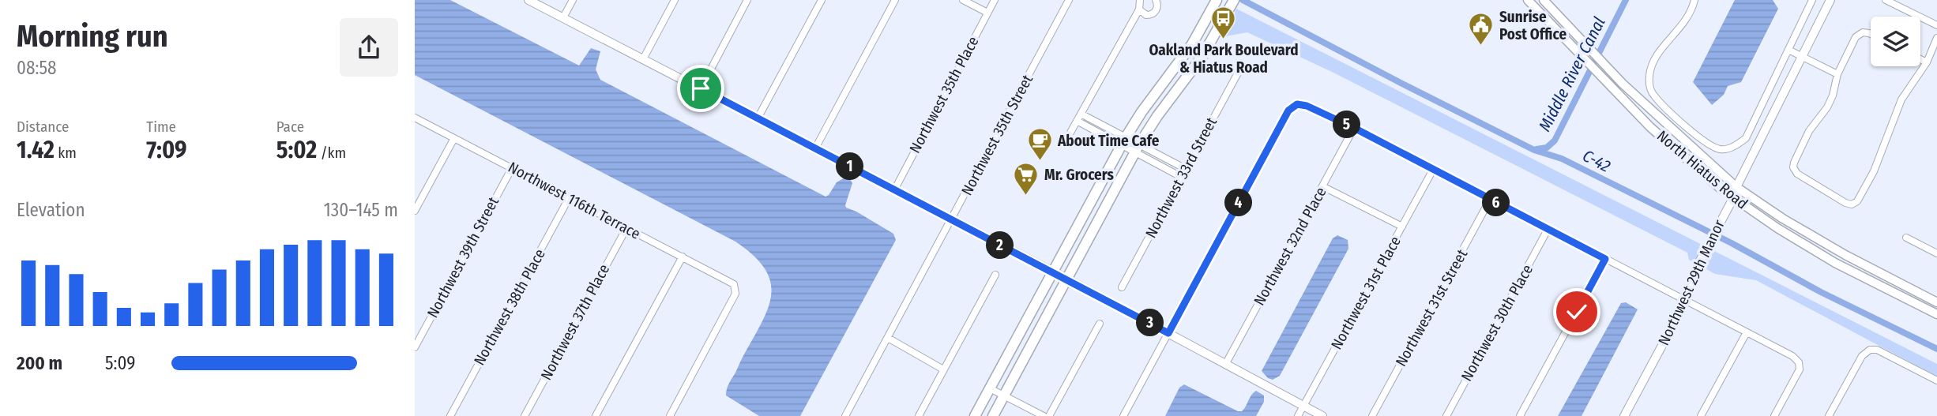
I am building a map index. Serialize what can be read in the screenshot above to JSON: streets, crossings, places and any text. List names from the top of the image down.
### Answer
{
  "streets": {
    "main road": ["North Hiatus Road"],
    "street": [
      "Northwest 35th Place",
      "Northwest 35th Street",
      "Northwest 33rd Street",
      "Northwest 116th Terrace",
      "Northwest 32nd Place",
      "Northwest 39th Street",
      "Northwest 29th Manor",
      "Northwest 31st Place",
      "Northwest 38th Place",
      "Northwest 31st Street",
      "Northwest 37th Place",
      "Northwest 30th Place"
    ]
  },
  "crossings": [
    ["North Hiatus Road", "Northwest 29th Manor"],
    ["Northwest 116th Terrace", "Northwest 39th Street"],
    ["Northwest 116th Terrace", "Northwest 38th Place"],
    ["Northwest 116th Terrace", "Northwest 37th Place"]
  ],
  "water": ["Middle River Canal", "C-42"],
  "places": {
    "bus stop": ["Oakland Park Boulevard & Hiatus Road"],
    "public building": ["Sunrise Post Office"],
    "cafe": ["About Time Cafe"],
    "supermarket": ["Mr. Grocers"]
  },
  "page": {
    "heading": ["Morning run", "08:58"],
    "stats": [
      ["Distance", "1.42 km"],
      ["Time", "7:09"],
      ["Pace", "5:02 /km"]
    ],
    "pins": [
      "5",
      "1",
      "4",
      "6",
      "2",
      "3"
    ],
    "chart": ["Elevation", "130–145 m"],
    "list": [
      {
        "name": "200 m",
        "note": "5:09"
      }
    ]
  }
}
